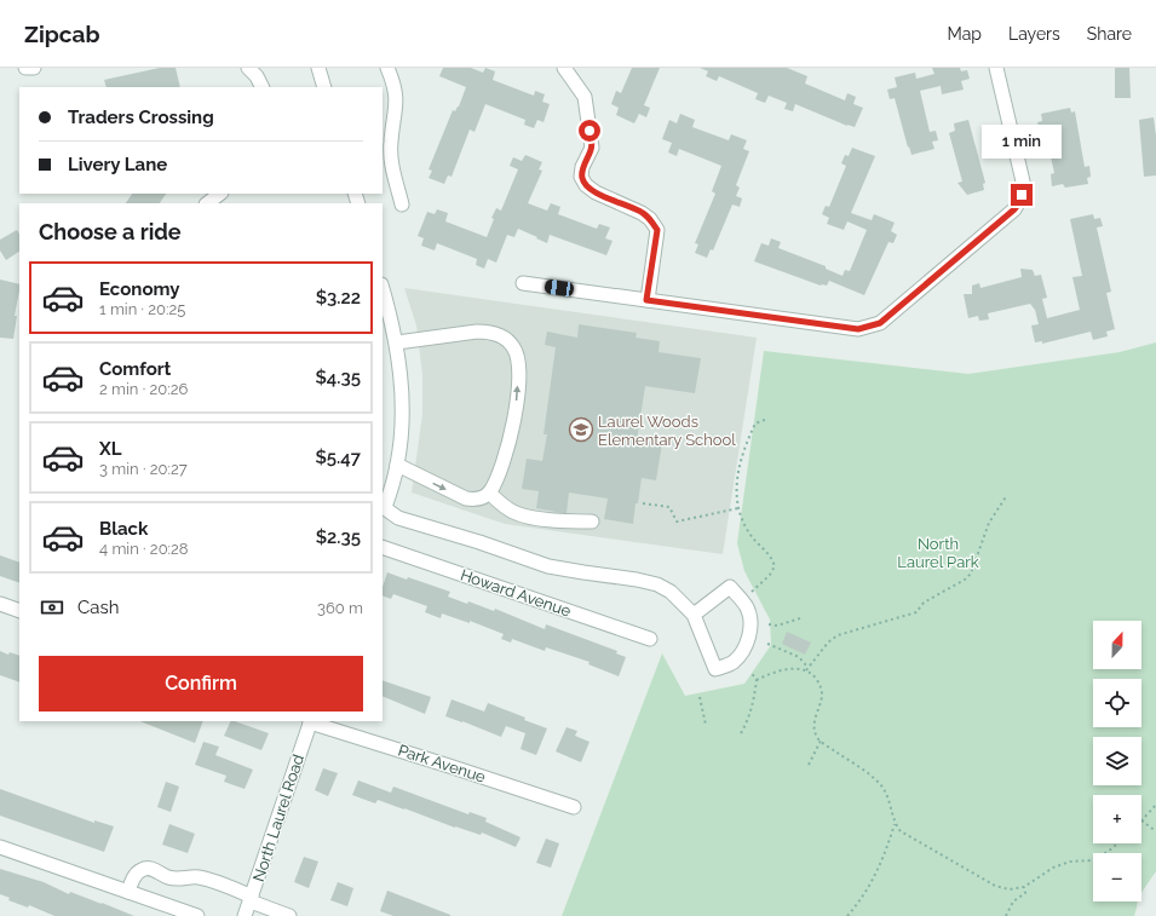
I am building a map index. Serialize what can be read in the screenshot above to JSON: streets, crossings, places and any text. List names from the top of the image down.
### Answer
{
  "streets": {
    "street": ["Howard Avenue", "Park Avenue", "North Laurel Road"]
  },
  "crossings": [
    ["Park Avenue", "North Laurel Road"]
  ],
  "parks": ["North Laurel Park"],
  "places": {
    "school or university": ["Laurel Woods Elementary School"]
  },
  "north": "top",
  "page": {
    "header": "Zipcab",
    "nav": ["Map", "Layers", "Share"],
    "banner": ["Traders Crossing", "Livery Lane"],
    "bubble": "1 min",
    "heading": "Choose a ride",
    "list": [
      {
        "name": "Economy",
        "note": "1 min · 20:25",
        "value": "$3.22"
      },
      {
        "name": "Comfort",
        "note": "2 min · 20:26",
        "value": "$4.35"
      },
      {
        "name": "XL",
        "note": "3 min · 20:27",
        "value": "$5.47"
      },
      {
        "name": "Black",
        "note": "4 min · 20:28",
        "value": "$2.35"
      }
    ],
    "pay": ["Cash", "360 m"],
    "map_buttons": ["+", "−"],
    "buttons": "Confirm"
  }
}
